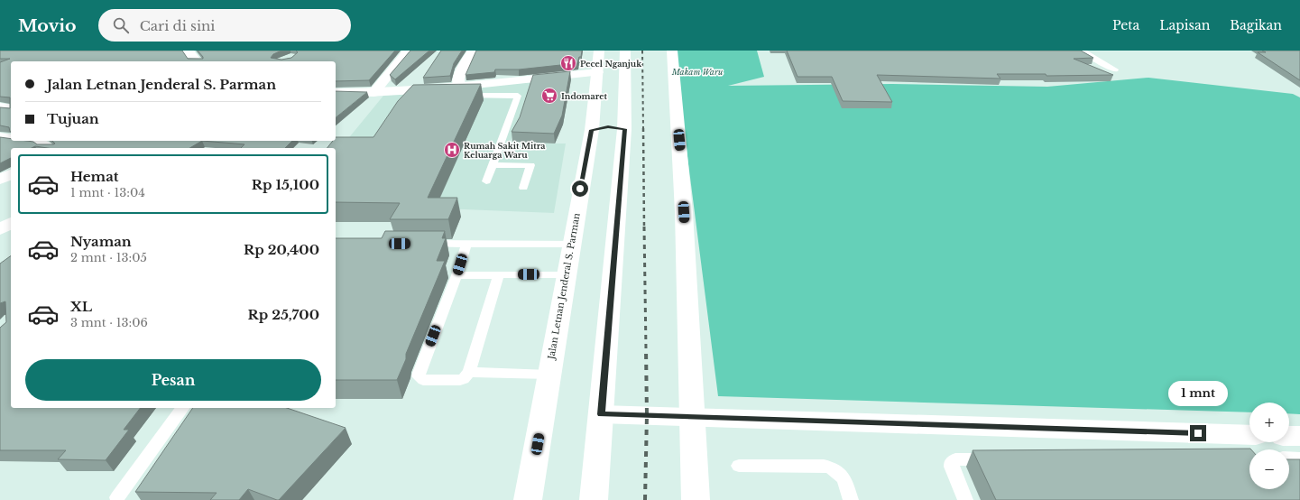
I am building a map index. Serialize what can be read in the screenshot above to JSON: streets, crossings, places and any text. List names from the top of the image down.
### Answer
{
  "streets": {
    "main road": ["Jalan Letnan Jenderal S. Parman"]
  },
  "parks": ["Makam Waru"],
  "places": {
    "restaurant": ["Pecel Nganjuk"],
    "supermarket": ["Indomaret"],
    "hospital": ["Rumah Sakit Mitra Keluarga Waru"]
  },
  "page": {
    "header": "Movio",
    "search": "Cari di sini",
    "nav": ["Peta", "Lapisan", "Bagikan"],
    "banner": ["Jalan Letnan Jenderal S. Parman", "Tujuan"],
    "list": [
      {
        "name": "Hemat",
        "note": "1 mnt · 13:04",
        "value": "Rp 15,100"
      },
      {
        "name": "Nyaman",
        "note": "2 mnt · 13:05",
        "value": "Rp 20,400"
      },
      {
        "name": "XL",
        "note": "3 mnt · 13:06",
        "value": "Rp 25,700"
      }
    ],
    "buttons": "Pesan",
    "bubble": "1 mnt",
    "map_buttons": ["+", "−"]
  }
}
